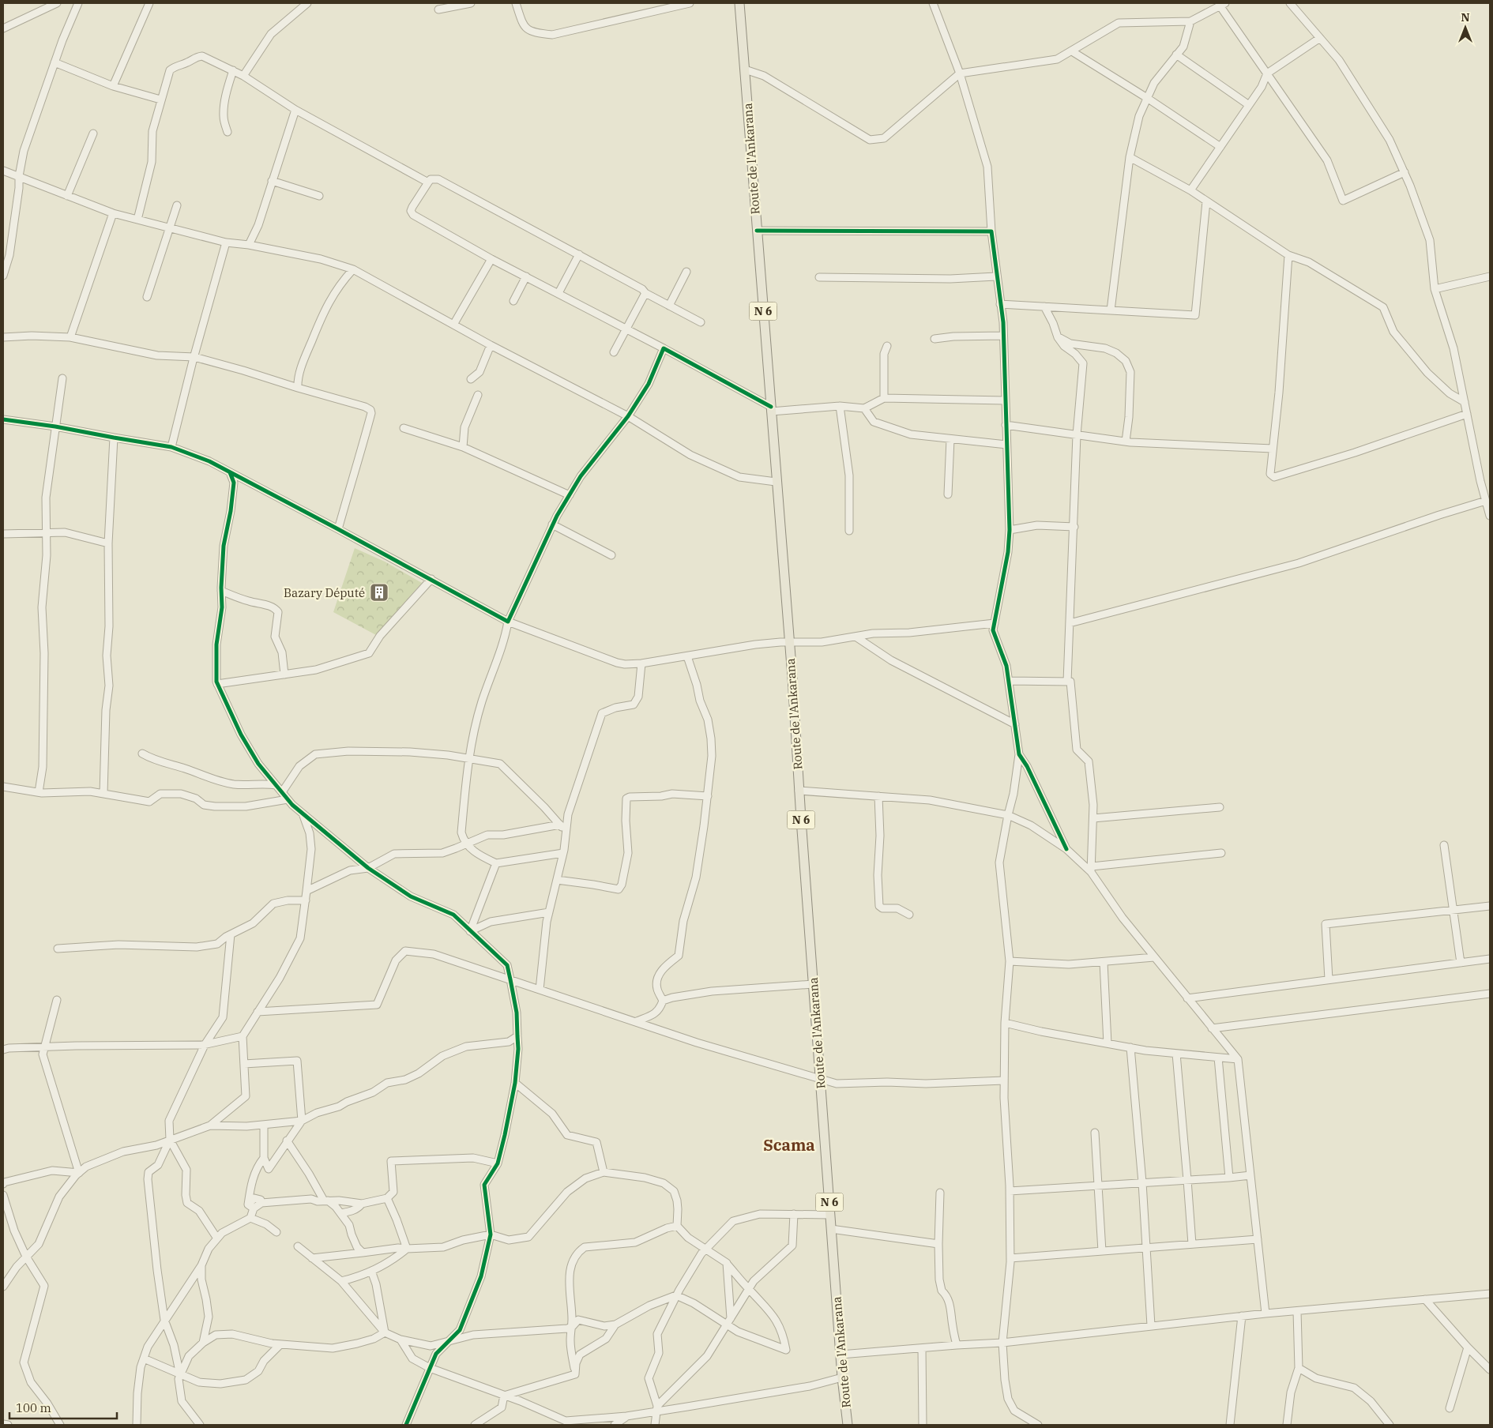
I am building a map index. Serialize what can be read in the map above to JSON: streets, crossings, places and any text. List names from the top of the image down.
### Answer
{
  "streets": {
    "main road": ["Route de l'Ankarana", "N 6"]
  },
  "districts": ["Scama"],
  "places": {
    "building": ["Bazary Député"]
  },
  "scale_bar": "100 m",
  "north": "top"
}
